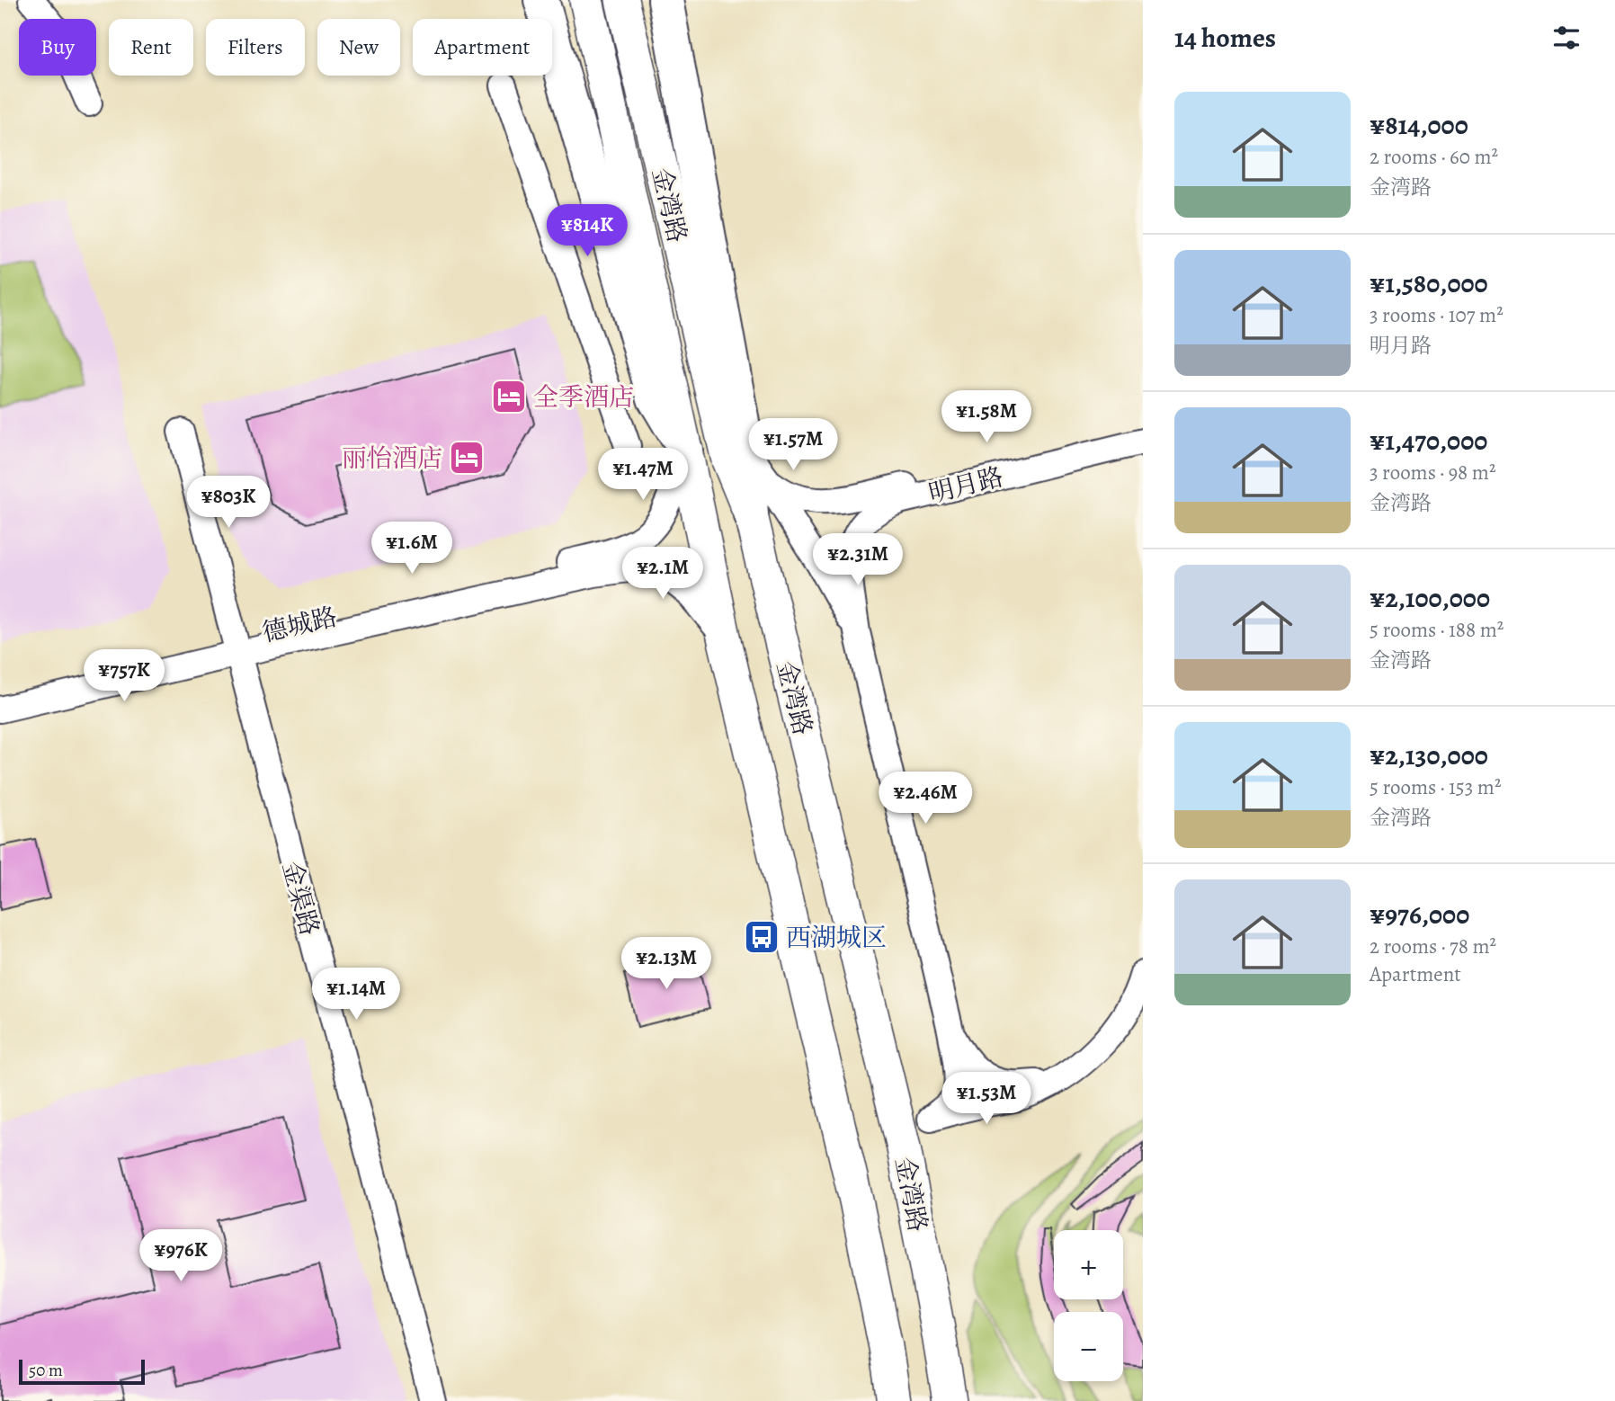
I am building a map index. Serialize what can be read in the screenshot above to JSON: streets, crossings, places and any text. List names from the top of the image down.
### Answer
{
  "streets": {
    "main road": ["金湾路"],
    "street": ["明月路", "德城路", "金渠路"]
  },
  "crossings": [
    ["德城路", "金渠路"]
  ],
  "places": {
    "hotel": ["全季酒店", "丽怡酒店"],
    "bus stop": ["西湖城区"]
  },
  "scale_bar": "50 m",
  "page": {
    "heading": "14 homes",
    "chip": [
      "Buy",
      "Rent",
      "Filters",
      "New",
      "Apartment"
    ],
    "list": [
      {
        "name": "¥814,000",
        "note": "2 rooms · 60 m² · 金湾路"
      },
      {
        "name": "¥1,580,000",
        "note": "3 rooms · 107 m² · 明月路"
      },
      {
        "name": "¥1,470,000",
        "note": "3 rooms · 98 m² · 金湾路"
      },
      {
        "name": "¥2,100,000",
        "note": "5 rooms · 188 m² · 金湾路"
      },
      {
        "name": "¥2,130,000",
        "note": "5 rooms · 153 m² · 金湾路"
      },
      {
        "name": "¥976,000",
        "note": "2 rooms · 78 m² · Apartment"
      }
    ],
    "price": [
      "¥814K",
      "¥1.58M",
      "¥1.57M",
      "¥1.47M",
      "¥803K",
      "¥1.6M",
      "¥2.31M",
      "¥2.1M",
      "¥757K",
      "¥2.46M",
      "¥2.13M",
      "¥1.14M",
      "¥1.53M",
      "¥976K"
    ],
    "map_buttons": ["+", "−"],
    "scale": "50 m"
  }
}
